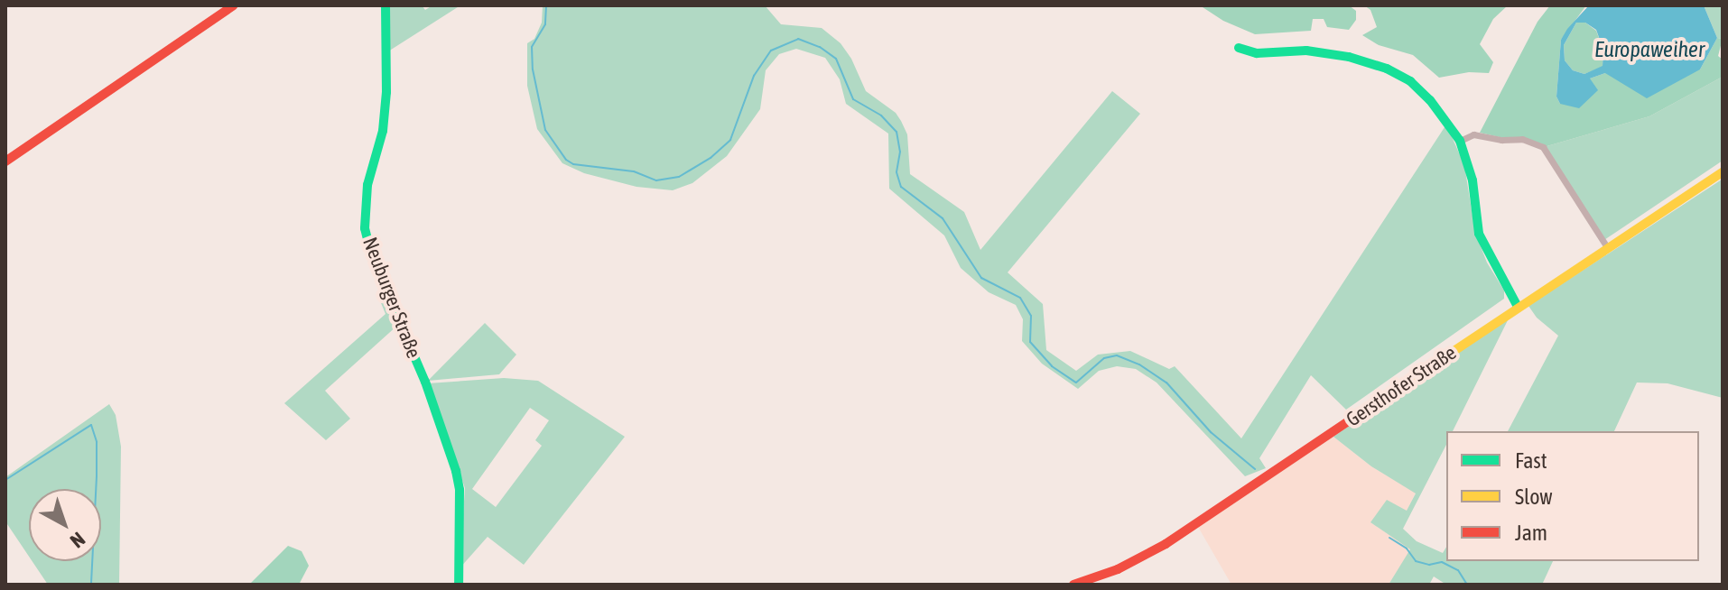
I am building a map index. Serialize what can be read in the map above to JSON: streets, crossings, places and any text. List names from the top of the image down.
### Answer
{
  "streets": {
    "street": ["Neuburger Straße", "Gersthofer Straße"]
  },
  "water": ["Europaweiher"],
  "legend": ["Fast", "Slow", "Jam"],
  "north": "bottom right"
}
